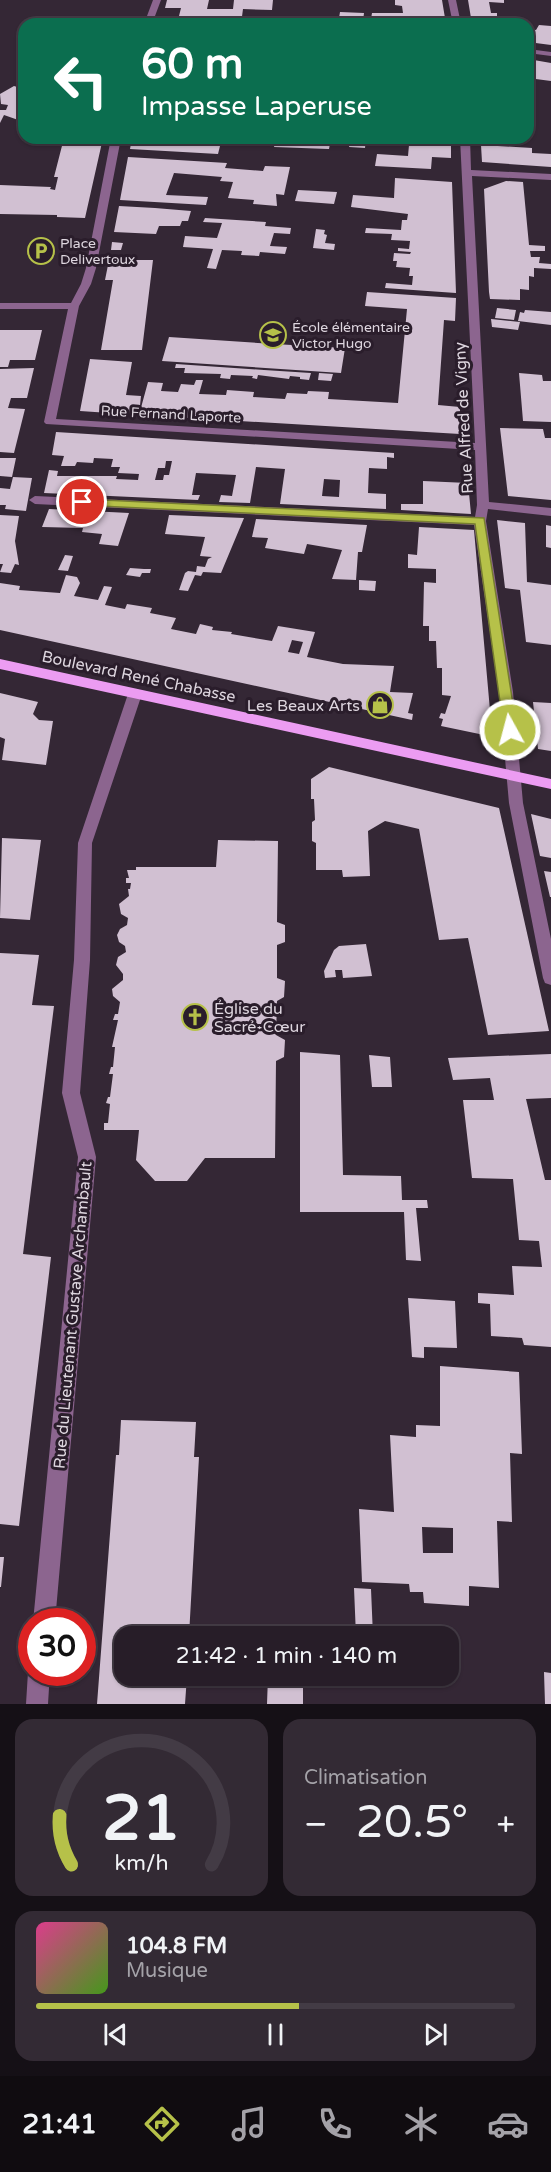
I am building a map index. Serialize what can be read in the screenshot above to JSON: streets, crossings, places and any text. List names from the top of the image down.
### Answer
{
  "streets": {
    "main road": ["Boulevard René Chabasse"],
    "street": ["Rue Fernand Laporte", "Rue Alfred de Vigny", "Rue du Lieutenant Gustave Archambault"]
  },
  "crossings": [
    ["Rue Fernand Laporte", "Rue Alfred de Vigny"],
    ["Rue Alfred de Vigny", "Boulevard René Chabasse"],
    ["Boulevard René Chabasse", "Rue du Lieutenant Gustave Archambault"]
  ],
  "places": {
    "parking": ["Place Delivertoux"],
    "school or university": ["École élémentaire Victor Hugo"],
    "shop": ["Les Beaux Arts"],
    "church": ["Église du Sacré-Cœur"]
  },
  "page": {
    "turn": ["60 m", "Impasse Laperuse"],
    "limit": "30",
    "trip": "21:42 · 1 min · 140 m",
    "tile": "Climatisation",
    "heat": ["−", "20.5°", "+"],
    "song": ["104.8 FM", "Musique"],
    "tabs": "21:41",
    "gauge": ["21", "km/h"]
  }
}
